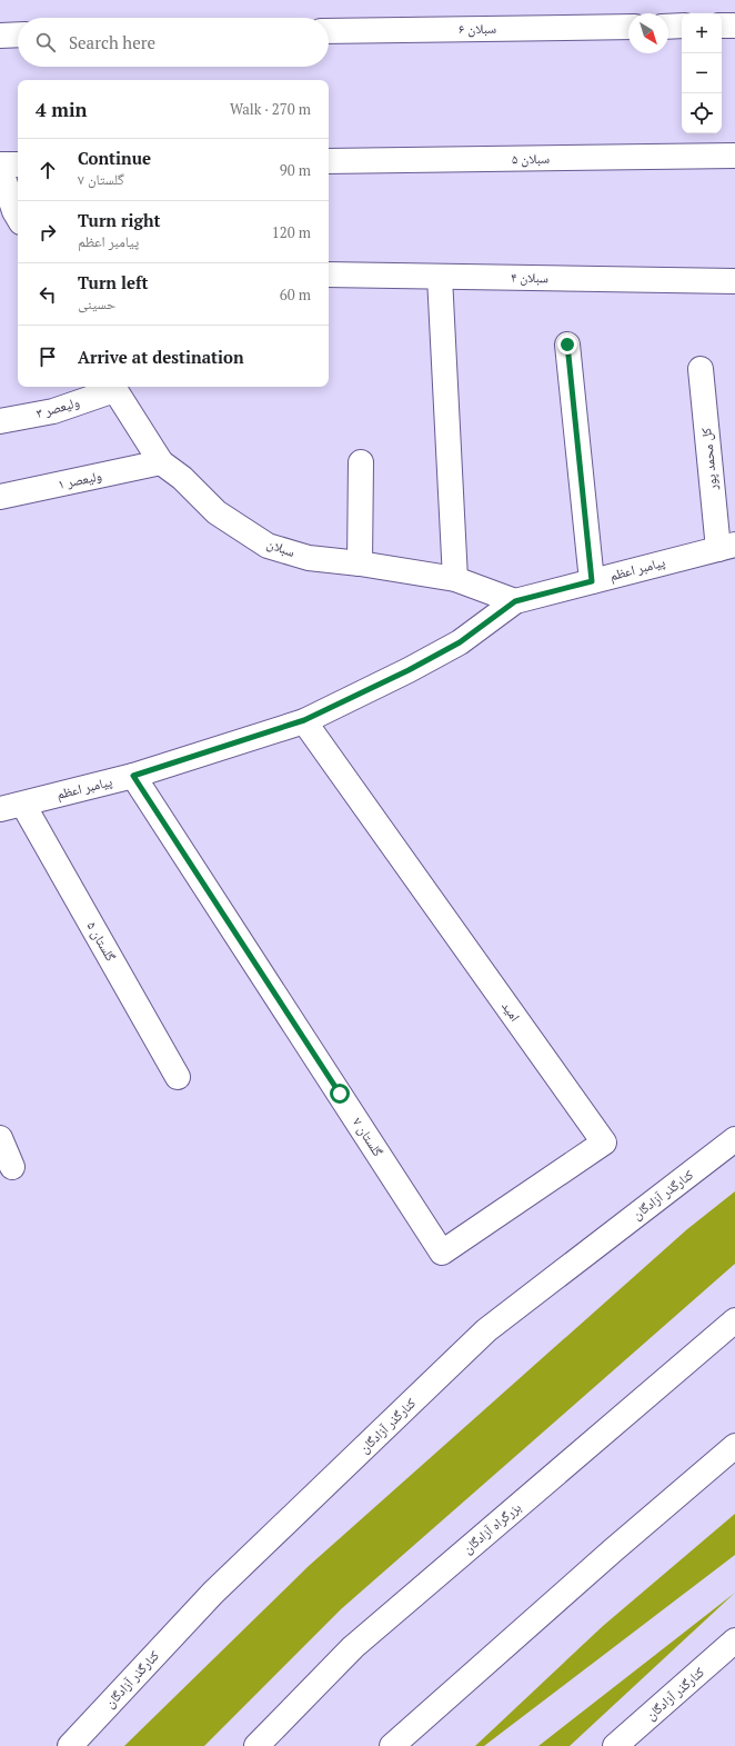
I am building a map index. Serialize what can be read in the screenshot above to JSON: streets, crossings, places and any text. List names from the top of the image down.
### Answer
{
  "streets": {
    "main road": [
      "سبلان ۶",
      "سبلان ۵",
      "سبلان ۴",
      "ولیعصر ۳",
      "کل محمد پور",
      "ولیعصر ۱",
      "سبلان",
      "پیامبر اعظم",
      "گلستان ۵",
      "امید",
      "گلستان ۷",
      "کنارگذر آزادگان",
      "بزرگراه آزادگان"
    ]
  },
  "crossings": [
    ["ولیعصر ۳", "سبلان"],
    ["کل محمد پور", "پیامبر اعظم"],
    ["ولیعصر ۱", "سبلان"],
    ["سبلان", "پیامبر اعظم"],
    ["پیامبر اعظم", "گلستان ۵"],
    ["پیامبر اعظم", "امید"],
    ["پیامبر اعظم", "گلستان ۷"],
    ["امید", "گلستان ۷"]
  ],
  "north": "bottom right",
  "page": {
    "map_buttons": ["+", "−"],
    "search": "Search here",
    "heading": ["4 min", "Walk · 270 m"],
    "list": [
      ["Continue", "گلستان ۷", "90 m"],
      ["Turn right", "پیامبر اعظم", "120 m"],
      ["Turn left", "حسینی", "60 m"],
      "Arrive at destination"
    ]
  }
}
